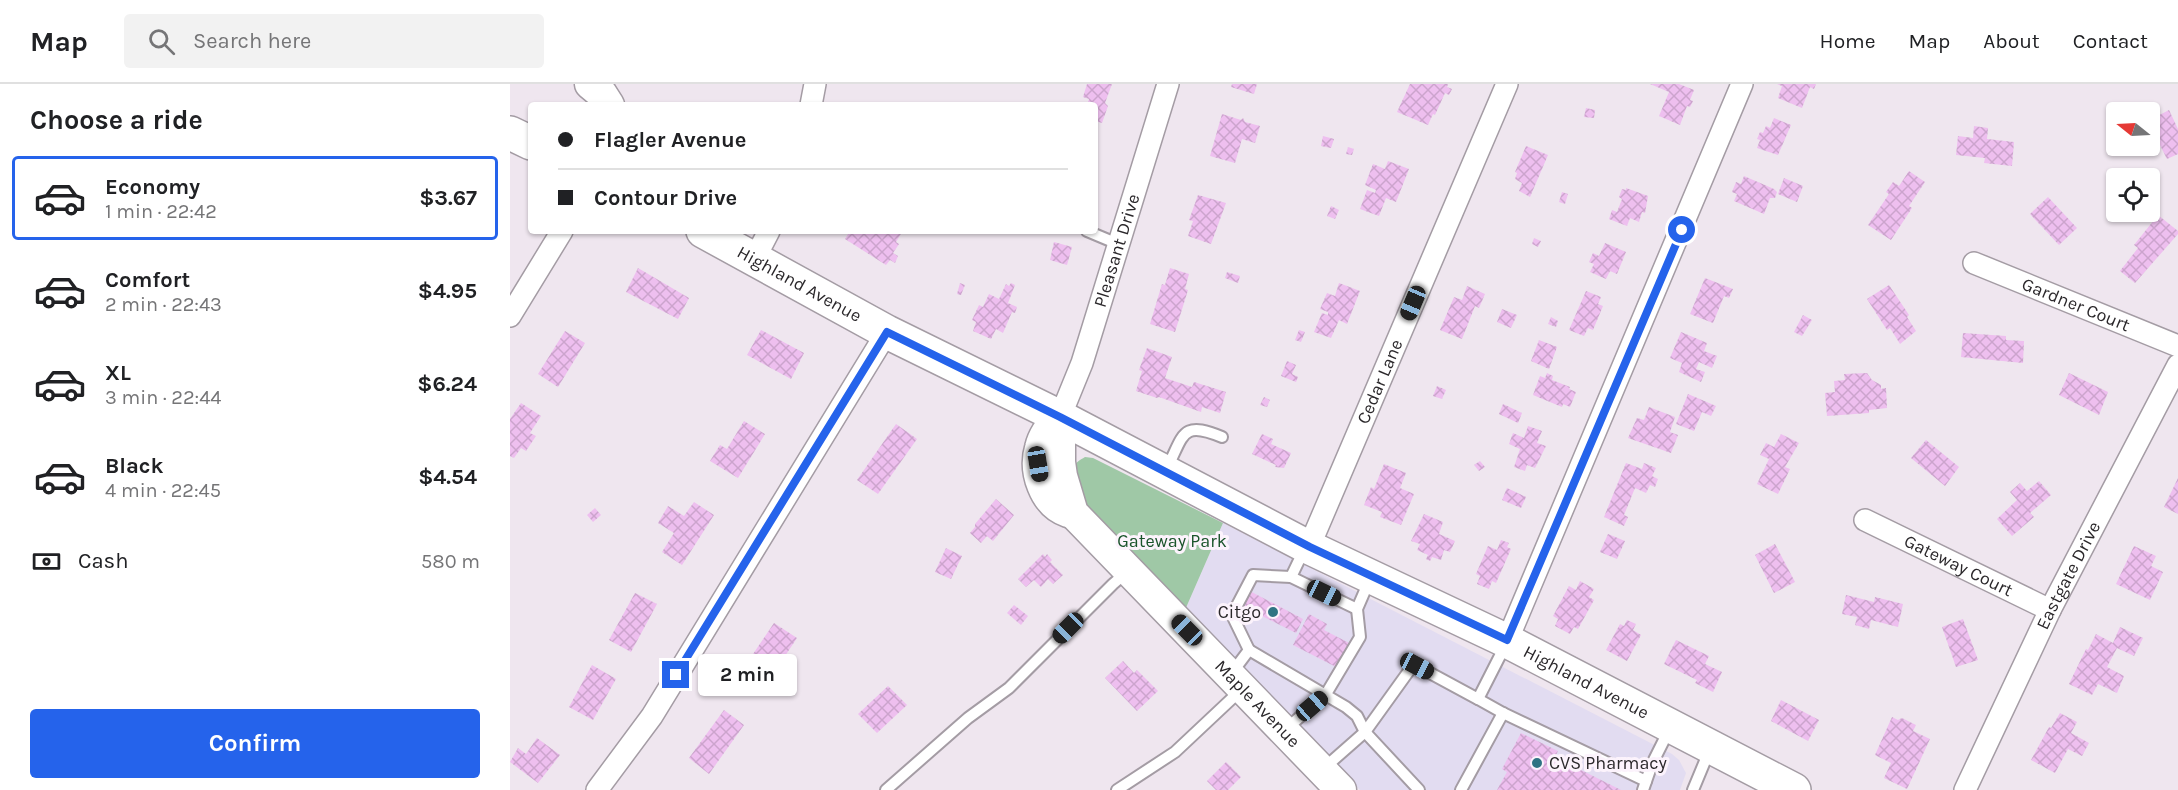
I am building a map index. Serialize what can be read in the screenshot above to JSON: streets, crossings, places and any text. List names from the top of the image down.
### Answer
{
  "streets": {
    "highway": ["Highland Avenue"],
    "street": [
      "Pleasant Drive",
      "Gardner Court",
      "Cedar Lane",
      "Gateway Court",
      "Eastgate Drive",
      "Maple Avenue"
    ]
  },
  "crossings": [
    ["Pleasant Drive", "Highland Avenue"],
    ["Pleasant Drive", "Maple Avenue"],
    ["Highland Avenue", "Cedar Lane"],
    ["Highland Avenue", "Maple Avenue"],
    ["Gateway Court", "Eastgate Drive"]
  ],
  "parks": ["Gateway Park"],
  "places": ["Citgo", "CVS Pharmacy"],
  "north": "left",
  "page": {
    "header": "Map",
    "search": "Search here",
    "nav": [
      "Home",
      "Map",
      "About",
      "Contact"
    ],
    "heading": "Choose a ride",
    "banner": ["Flagler Avenue", "Contour Drive"],
    "list": [
      {
        "name": "Economy",
        "note": "1 min · 22:42",
        "value": "$3.67"
      },
      {
        "name": "Comfort",
        "note": "2 min · 22:43",
        "value": "$4.95"
      },
      {
        "name": "XL",
        "note": "3 min · 22:44",
        "value": "$6.24"
      },
      {
        "name": "Black",
        "note": "4 min · 22:45",
        "value": "$4.54"
      }
    ],
    "pay": ["Cash", "580 m"],
    "bubble": "2 min",
    "buttons": "Confirm"
  }
}
